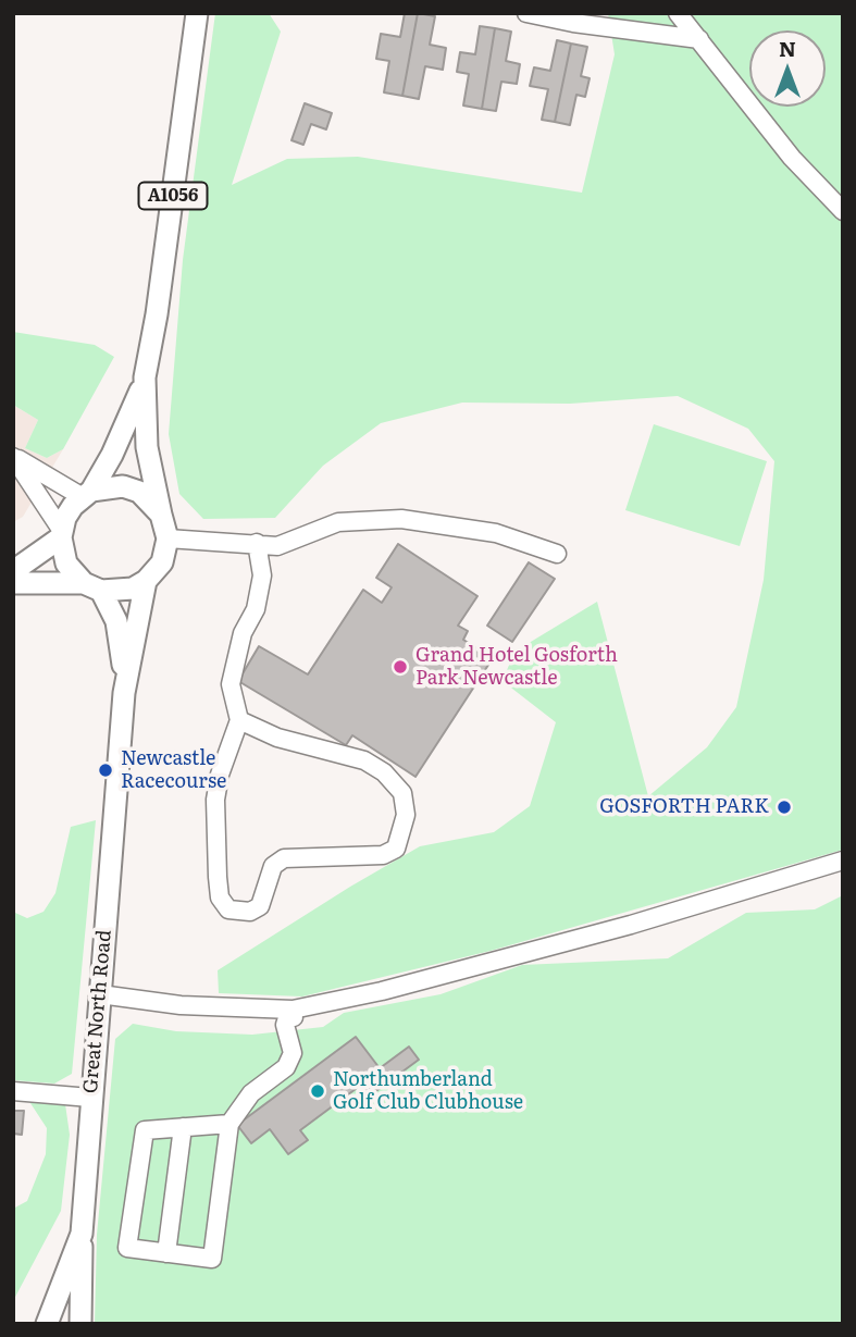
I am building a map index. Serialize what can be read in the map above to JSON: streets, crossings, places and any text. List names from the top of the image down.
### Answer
{
  "streets": {
    "main road": ["A1056", "Great North Road"]
  },
  "crossings": [
    ["A1056", "Great North Road"]
  ],
  "places": [
    "Grand Hotel Gosforth Park Newcastle",
    "Newcastle Racecourse",
    "GOSFORTH PARK",
    "Northumberland Golf Club Clubhouse"
  ],
  "north": "top"
}
